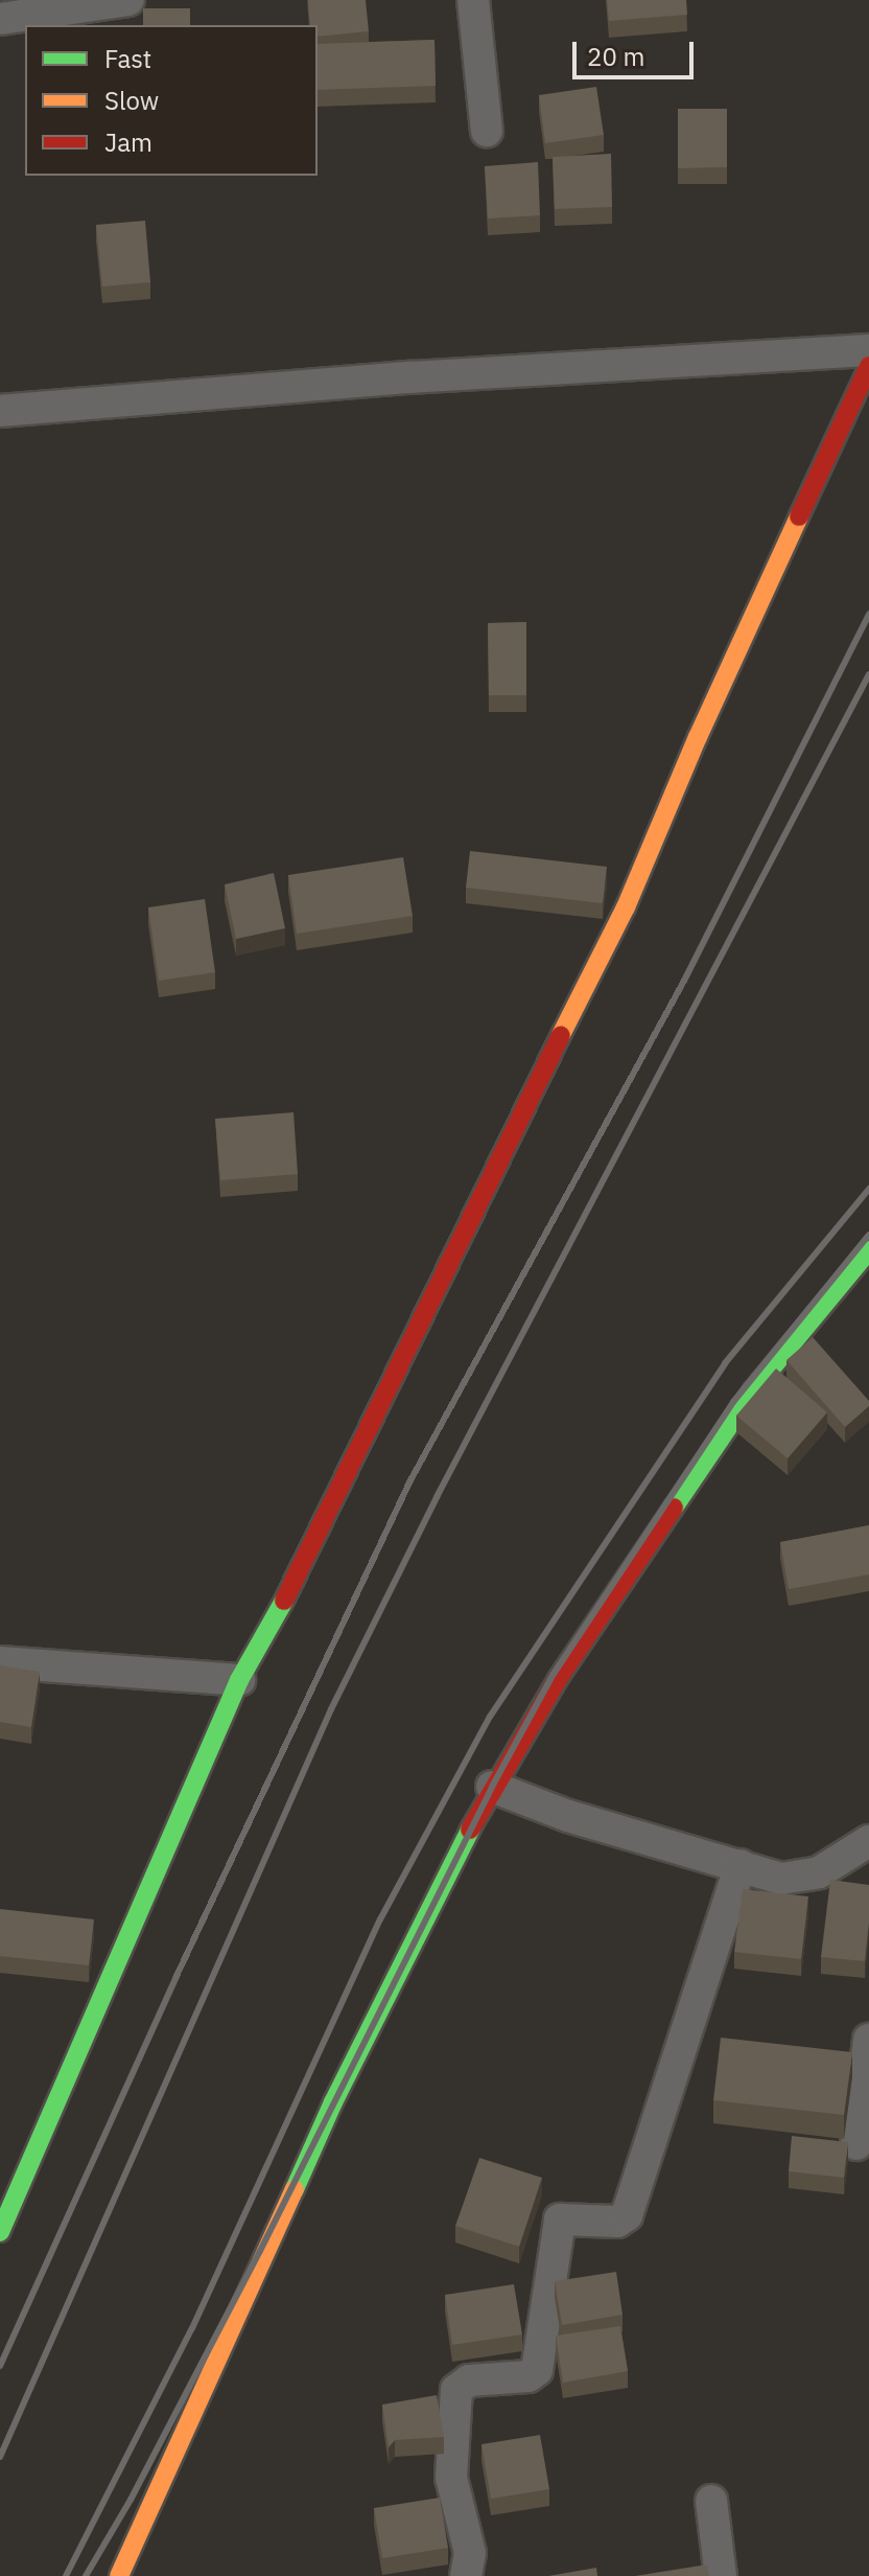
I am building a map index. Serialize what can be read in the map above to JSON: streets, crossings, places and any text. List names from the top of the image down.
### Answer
{
  "legend": ["Fast", "Slow", "Jam"],
  "scale_bar": "20 m"
}
